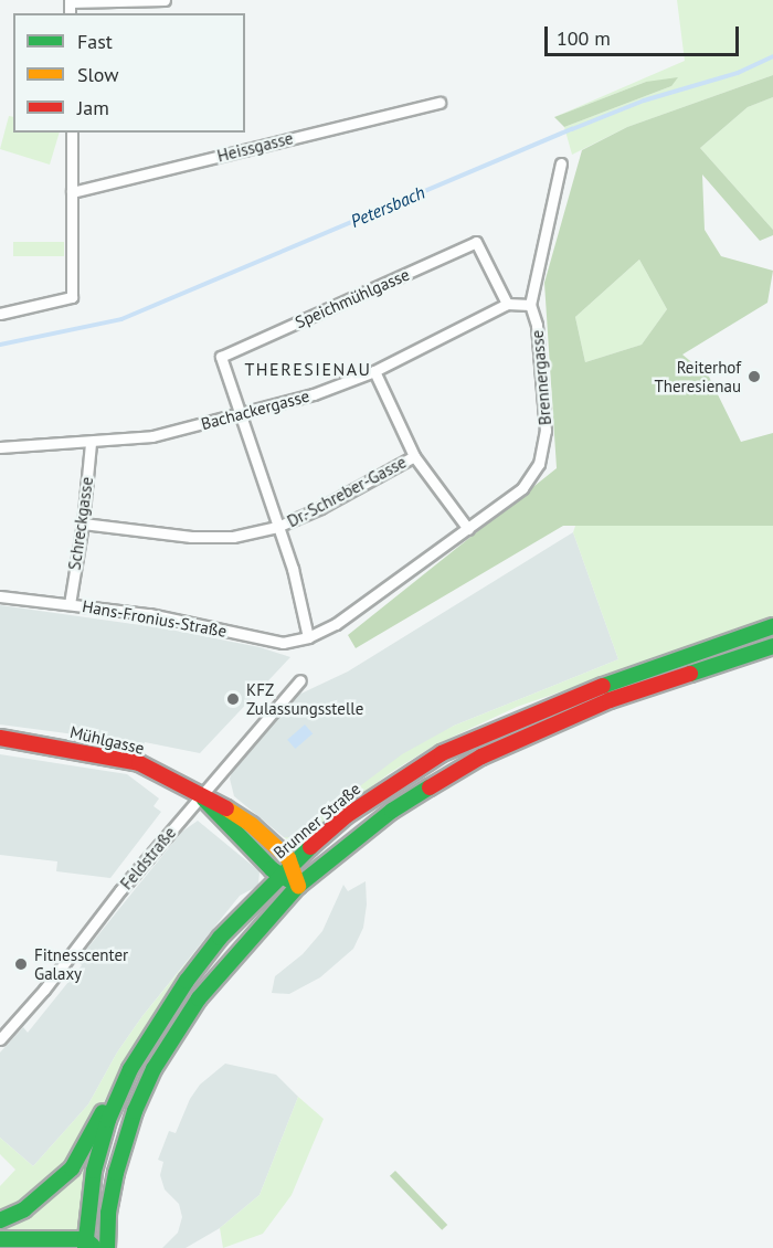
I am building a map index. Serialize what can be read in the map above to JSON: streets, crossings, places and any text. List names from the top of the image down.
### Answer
{
  "streets": {
    "main road": ["Mühlgasse", "Brunner Straße"],
    "street": [
      "Heissgasse",
      "Speichmühlgasse",
      "Brennergasse",
      "Bachackergasse",
      "Dr.-Schreber-Gasse",
      "Schreckgasse",
      "Hans-Fronius-Straße",
      "Feldstraße"
    ]
  },
  "crossings": [
    ["Speichmühlgasse", "Bachackergasse"],
    ["Brennergasse", "Bachackergasse"],
    ["Brennergasse", "Hans-Fronius-Straße"],
    ["Bachackergasse", "Schreckgasse"],
    ["Dr.-Schreber-Gasse", "Schreckgasse"],
    ["Schreckgasse", "Hans-Fronius-Straße"],
    ["Mühlgasse", "Brunner Straße"],
    ["Mühlgasse", "Feldstraße"]
  ],
  "districts": ["THERESIENAU"],
  "water": ["Petersbach"],
  "places": ["Reiterhof Theresienau", "KFZ Zulassungsstelle", "Fitnesscenter Galaxy"],
  "legend": ["Fast", "Slow", "Jam"],
  "scale_bar": "100 m"
}
